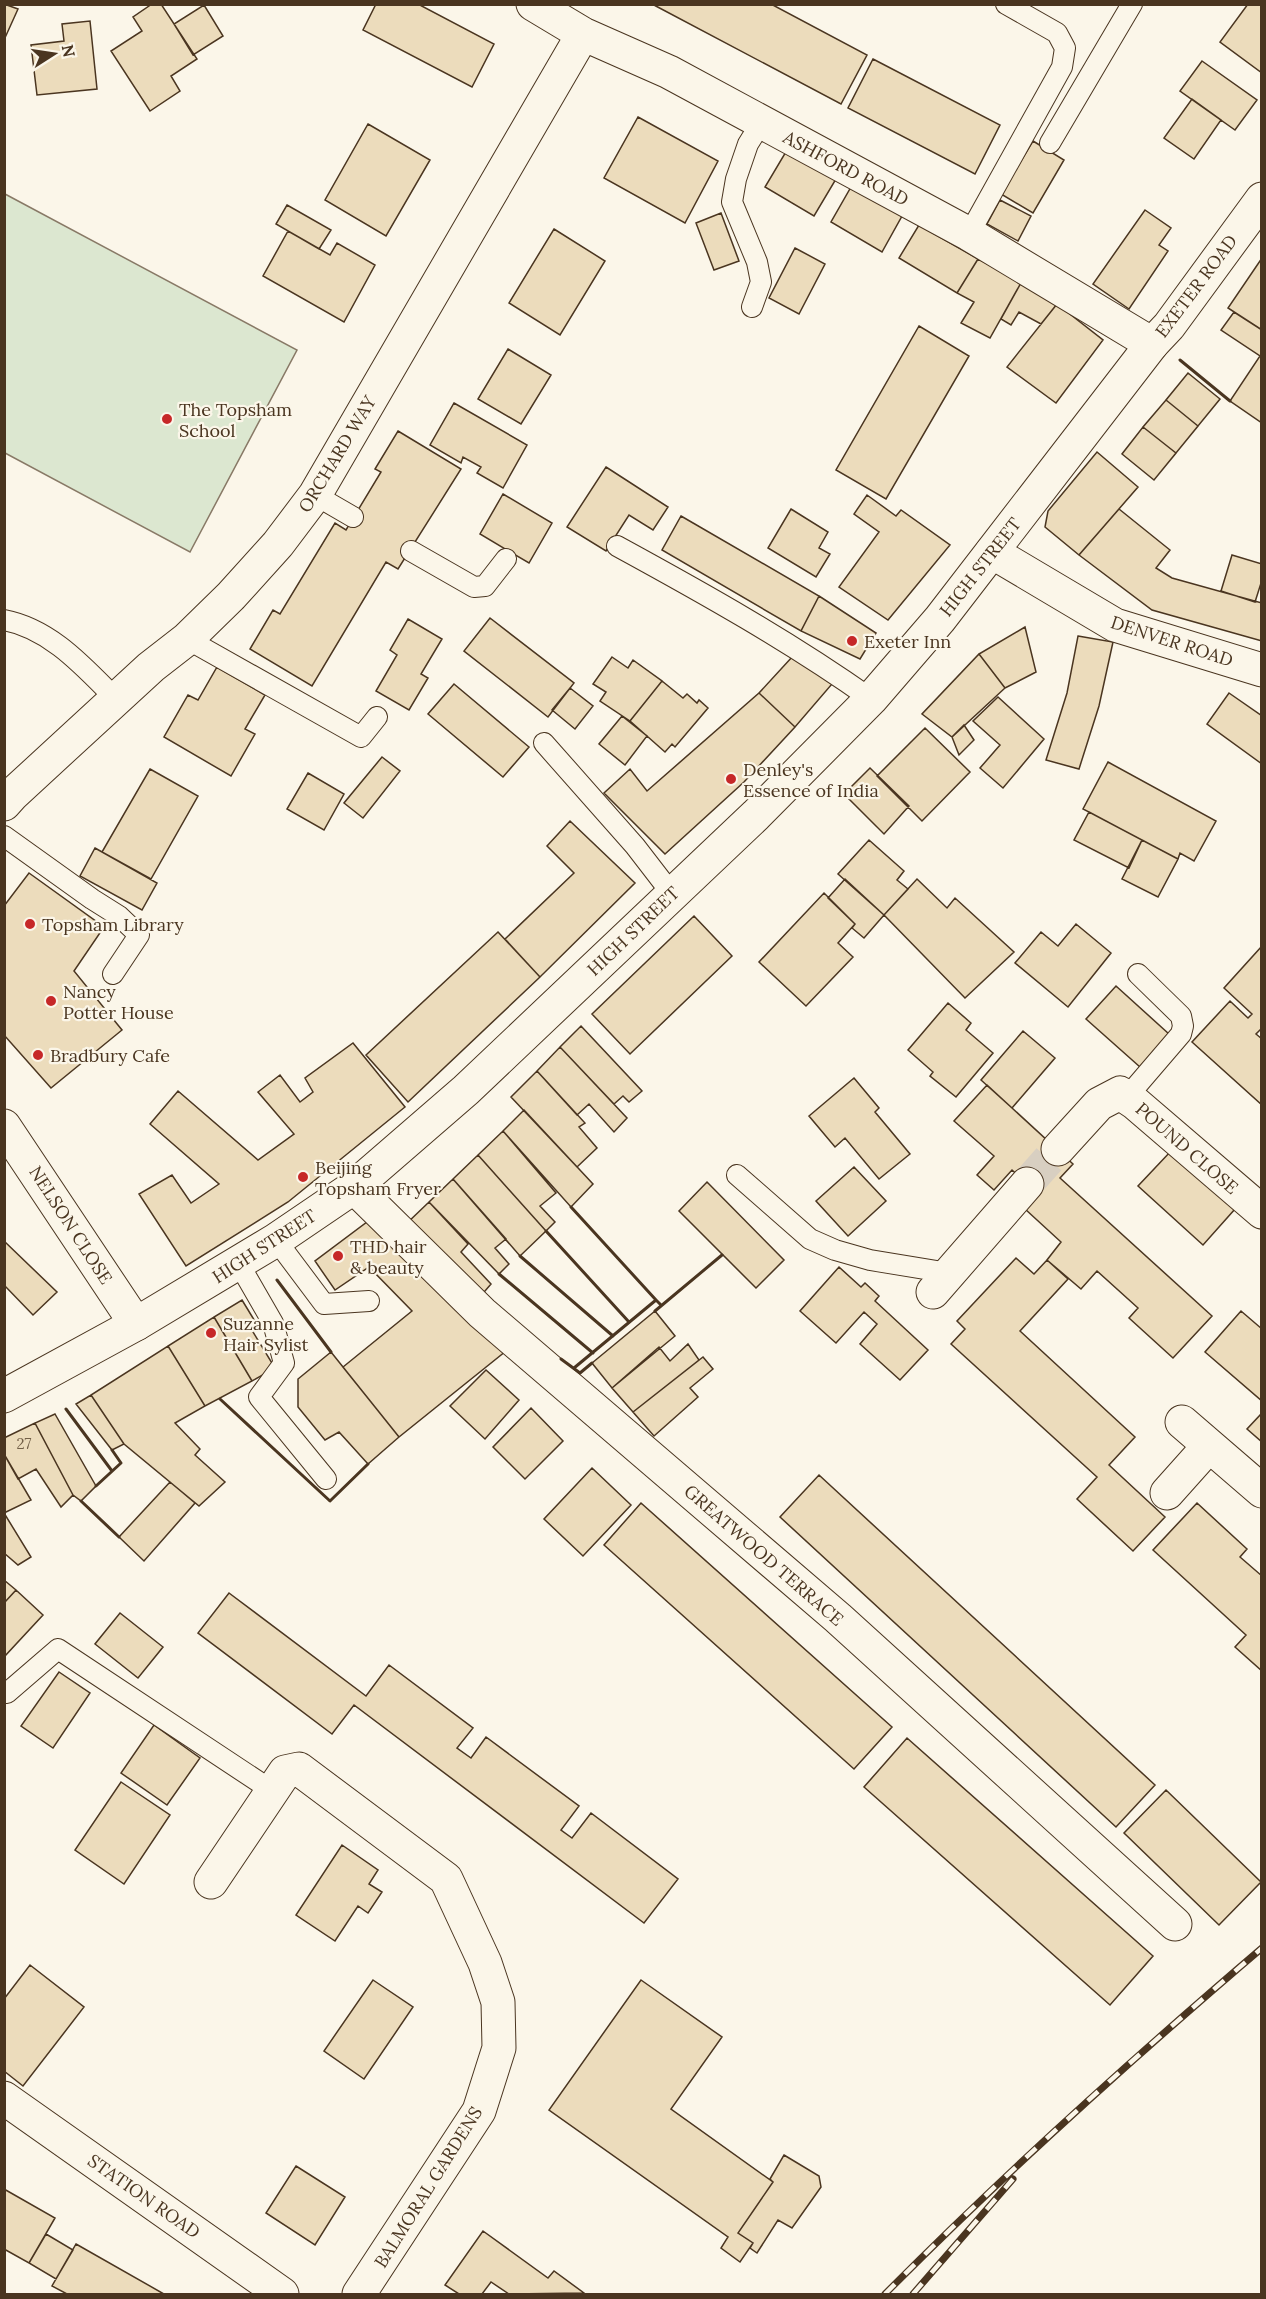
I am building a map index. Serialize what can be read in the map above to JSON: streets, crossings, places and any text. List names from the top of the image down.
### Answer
{
  "streets": {
    "street": [
      "ASHFORD ROAD",
      "EXETER ROAD",
      "ORCHARD WAY",
      "HIGH STREET",
      "DENVER ROAD",
      "POUND CLOSE",
      "NELSON CLOSE",
      "GREATWOOD TERRACE",
      "BALMORAL GARDENS",
      "STATION ROAD"
    ]
  },
  "crossings": [
    ["ASHFORD ROAD", "EXETER ROAD"],
    ["ASHFORD ROAD", "ORCHARD WAY"],
    ["ASHFORD ROAD", "HIGH STREET"],
    ["EXETER ROAD", "HIGH STREET"],
    ["HIGH STREET", "DENVER ROAD"],
    ["HIGH STREET", "NELSON CLOSE"],
    ["HIGH STREET", "GREATWOOD TERRACE"]
  ],
  "places": [
    "The Topsham School",
    "Exeter Inn",
    "Denley's Essence of India",
    "Topsham Library",
    "Nancy Potter House",
    "Bradbury Cafe",
    "Beijing Topsham Fryer",
    "THD hair & beauty",
    "Suzanne Hair Sylist"
  ],
  "house_numbers": ["27"],
  "north": "right"
}
